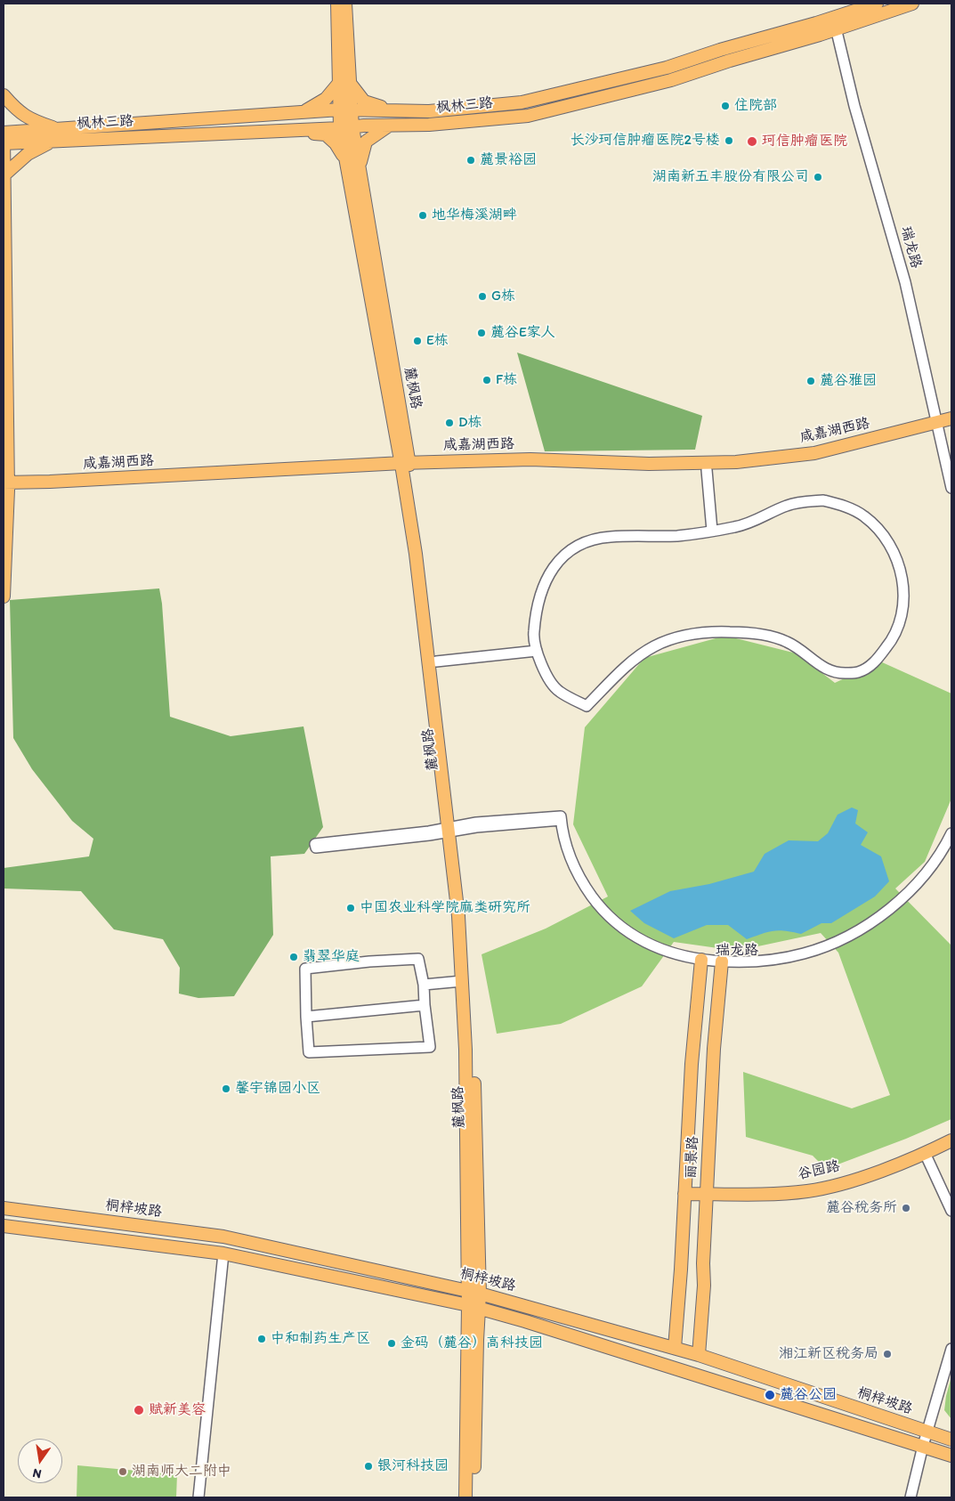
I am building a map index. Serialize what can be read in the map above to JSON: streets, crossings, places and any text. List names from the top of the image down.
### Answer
{
  "streets": {
    "main road": [
      "枫林三路",
      "麓枫路",
      "咸嘉湖西路",
      "丽景路",
      "谷园路",
      "桐梓坡路"
    ],
    "street": ["瑞龙路"]
  },
  "crossings": [
    ["枫林三路", "瑞龙路"],
    ["枫林三路", "麓枫路"],
    ["瑞龙路", "麓枫路"],
    ["瑞龙路", "咸嘉湖西路"],
    ["瑞龙路", "丽景路"],
    ["麓枫路", "咸嘉湖西路"],
    ["麓枫路", "桐梓坡路"],
    ["丽景路", "谷园路"],
    ["丽景路", "桐梓坡路"]
  ],
  "places": [
    "住院部",
    "长沙珂信肿瘤医院2号楼",
    "珂信肿瘤医院",
    "麓景裕园",
    "湖南新五丰股份有限公司",
    "地华梅溪湖畔",
    "G栋",
    "麓谷E家人",
    "E栋",
    "F栋",
    "麓谷雅园",
    "D栋",
    "中国农业科学院麻类研究所",
    "翡翠华庭",
    "馨宇锦园小区",
    "麓谷税务所",
    "中和制药生产区",
    "金码（麓谷）高科技园",
    "湘江新区税务局",
    "麓谷公园",
    "赋新美容",
    "银河科技园",
    "湖南师大二附中"
  ],
  "north": "bottom"
}
